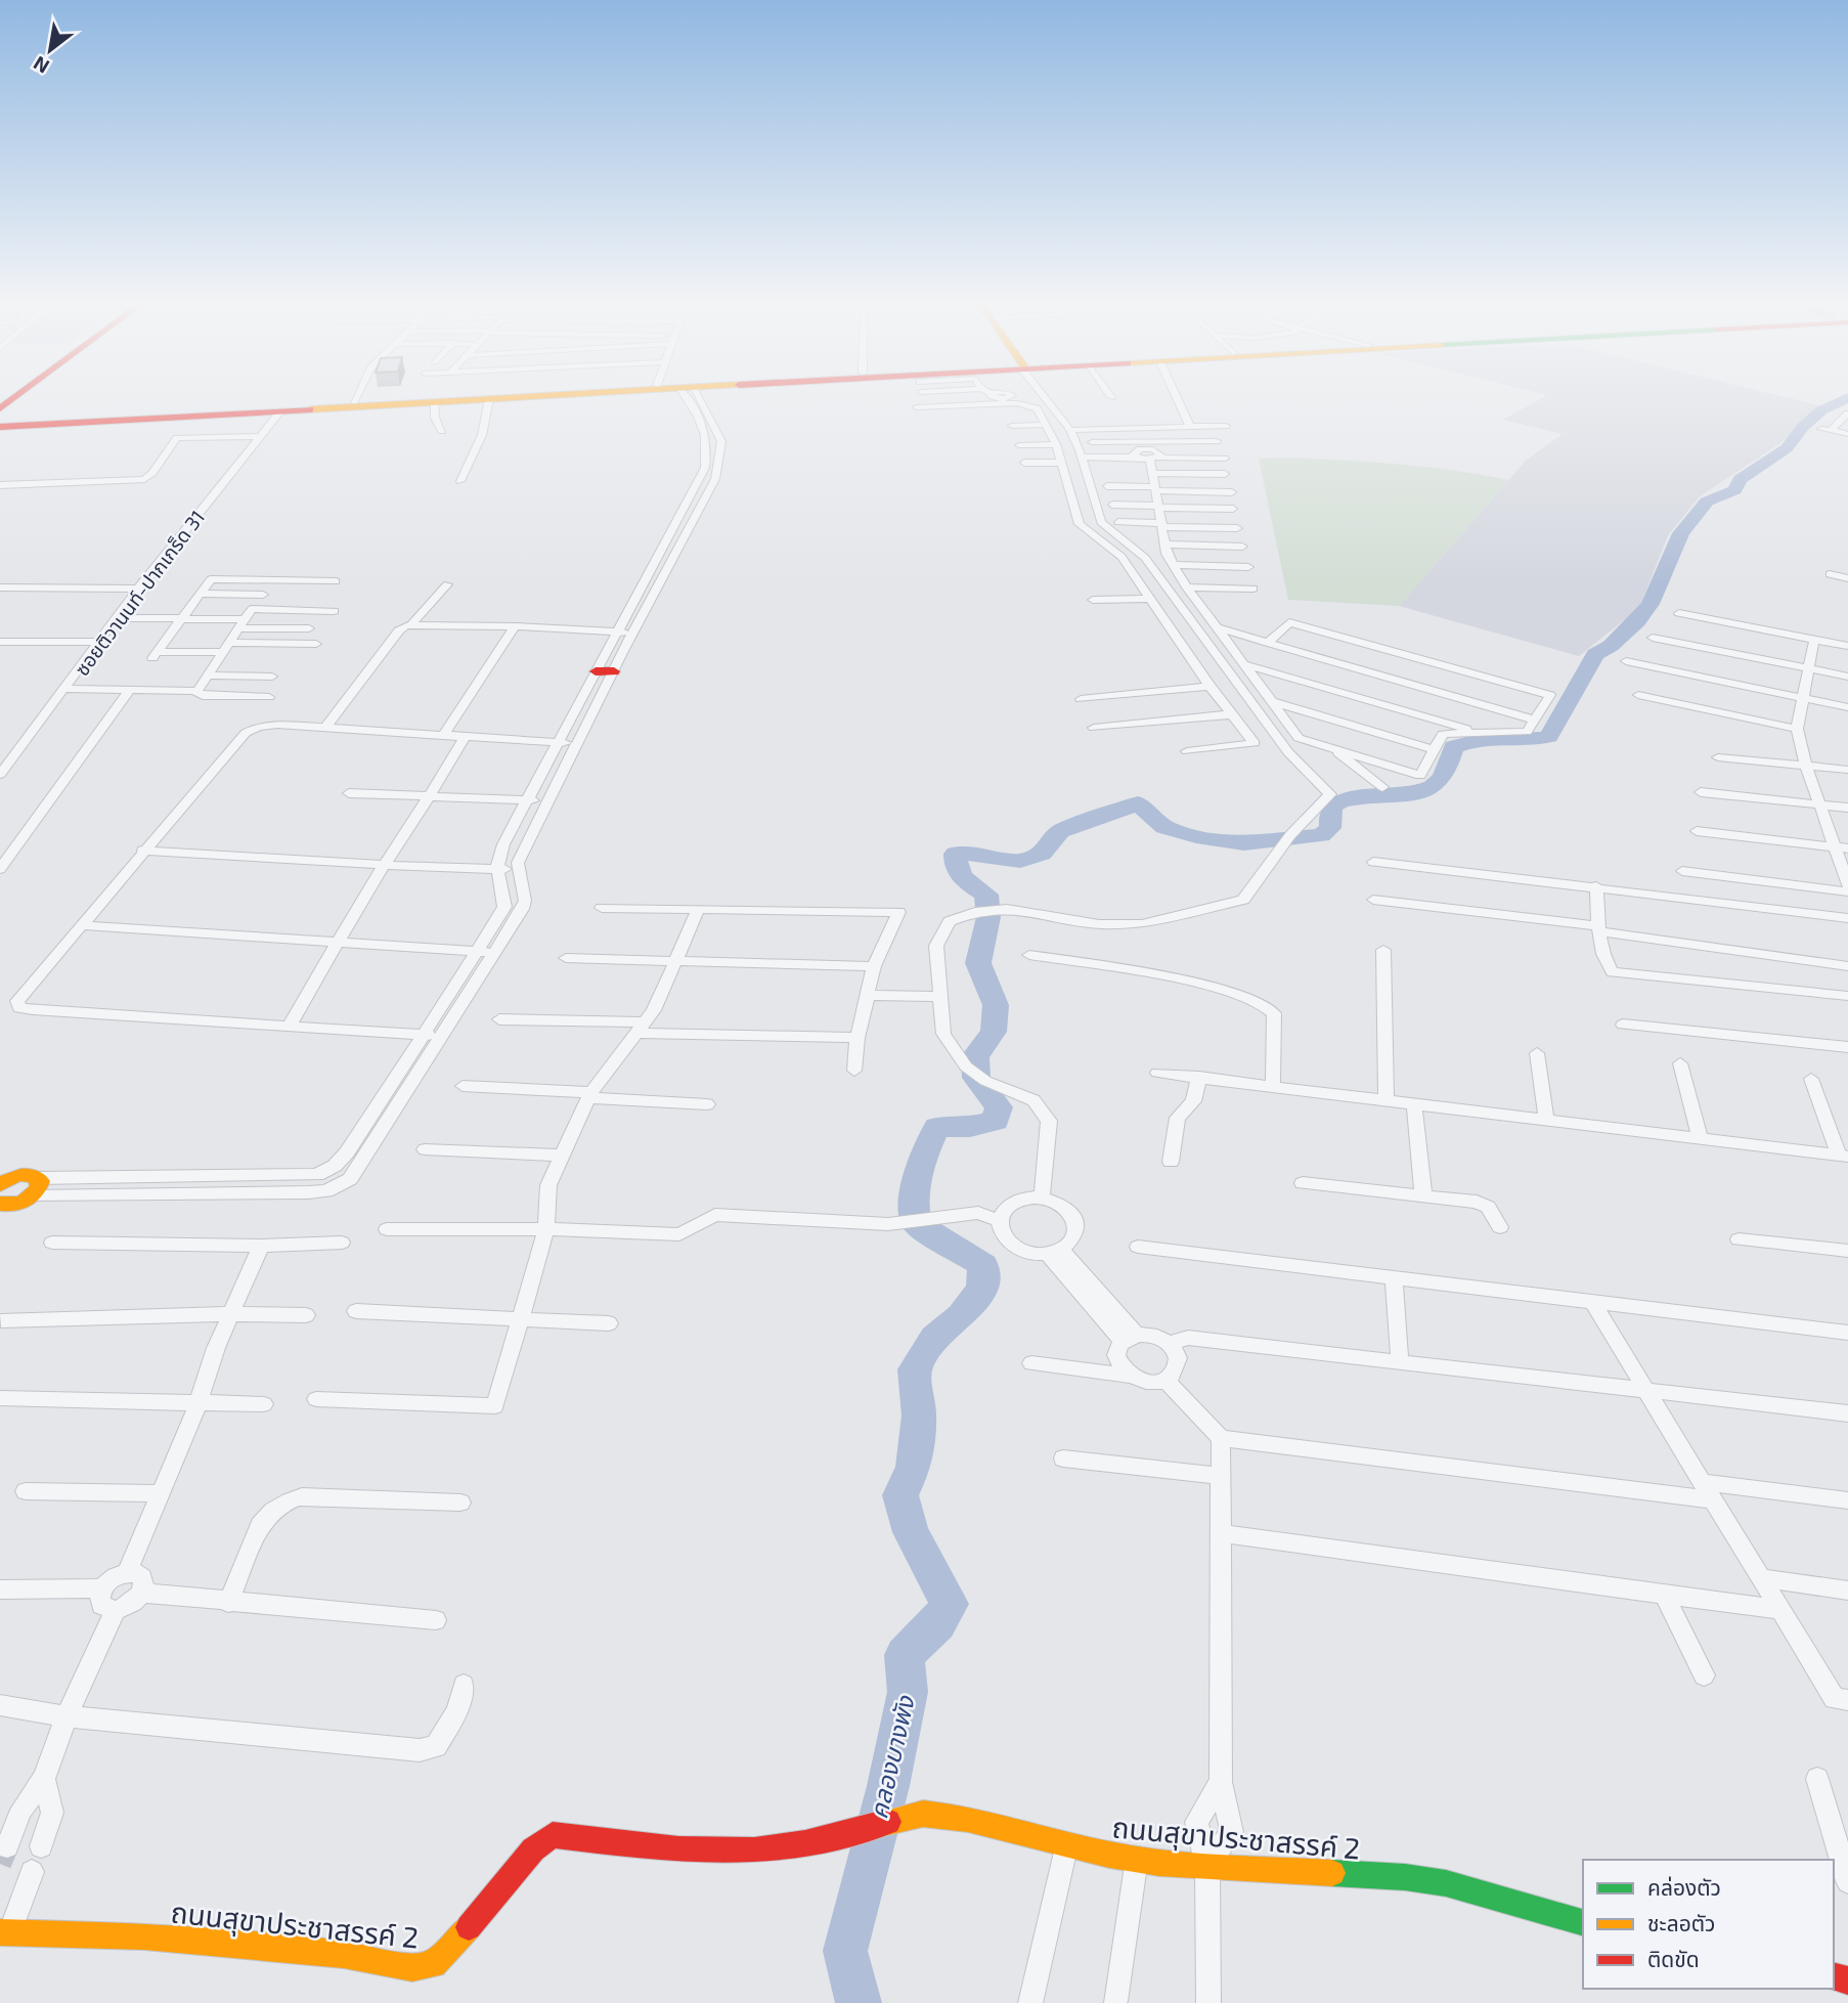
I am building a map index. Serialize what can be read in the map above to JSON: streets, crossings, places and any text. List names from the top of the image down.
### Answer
{
  "streets": {
    "main road": ["ถนนสุขาประชาสรรค์ 2"],
    "street": ["ซอยติวานนท์-ปากเกร็ด 31"]
  },
  "water": ["คลองบางพัง"],
  "legend": ["คล่องตัว", "ชะลอตัว", "ติดขัด"],
  "north": "bottom left"
}
